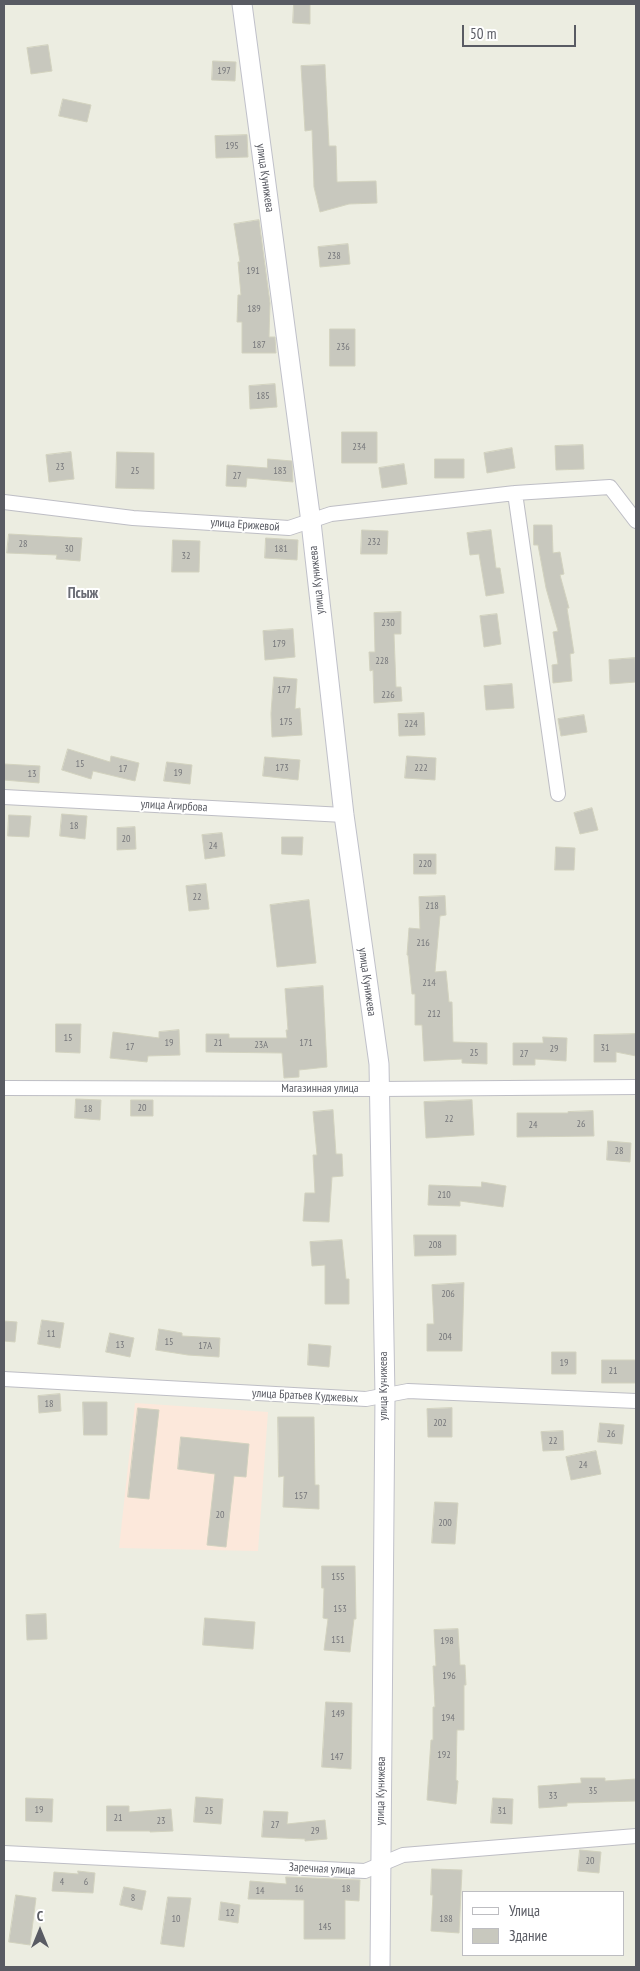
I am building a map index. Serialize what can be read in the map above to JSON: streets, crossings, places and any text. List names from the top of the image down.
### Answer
{
  "streets": {
    "street": [
      "улица Кунижева",
      "улица Ерижевой",
      "улица Агирбова",
      "Магазинная улица",
      "улица Братьев Куджевых",
      "Заречная улица"
    ]
  },
  "crossings": [
    ["улица Кунижева", "улица Ерижевой"],
    ["улица Кунижева", "улица Агирбова"],
    ["улица Кунижева", "Магазинная улица"],
    ["улица Кунижева", "улица Братьев Куджевых"],
    ["улица Кунижева", "Заречная улица"]
  ],
  "districts": ["Псыж"],
  "house_numbers": [
    "197",
    "195",
    "238",
    "191",
    "189",
    "187",
    "236",
    "185",
    "234",
    "23",
    "25",
    "183",
    "27",
    "232",
    "28",
    "30",
    "181",
    "32",
    "230",
    "179",
    "228",
    "177",
    "226",
    "175",
    "224",
    "15",
    "173",
    "222",
    "17",
    "19",
    "13",
    "18",
    "20",
    "24",
    "220",
    "22",
    "218",
    "216",
    "214",
    "212",
    "15",
    "19",
    "21",
    "171",
    "23А",
    "17",
    "31",
    "29",
    "25",
    "27",
    "20",
    "18",
    "22",
    "26",
    "24",
    "28",
    "210",
    "208",
    "206",
    "11",
    "204",
    "15",
    "13",
    "17А",
    "19",
    "21",
    "18",
    "202",
    "26",
    "22",
    "24",
    "157",
    "20",
    "200",
    "155",
    "153",
    "151",
    "198",
    "196",
    "149",
    "194",
    "192",
    "147",
    "35",
    "33",
    "19",
    "25",
    "31",
    "21",
    "23",
    "27",
    "29",
    "20",
    "4",
    "6",
    "16",
    "18",
    "14",
    "8",
    "12",
    "10",
    "188",
    "145"
  ],
  "legend": ["Улица", "Здание"],
  "scale_bar": "50 m",
  "north": "top"
}
